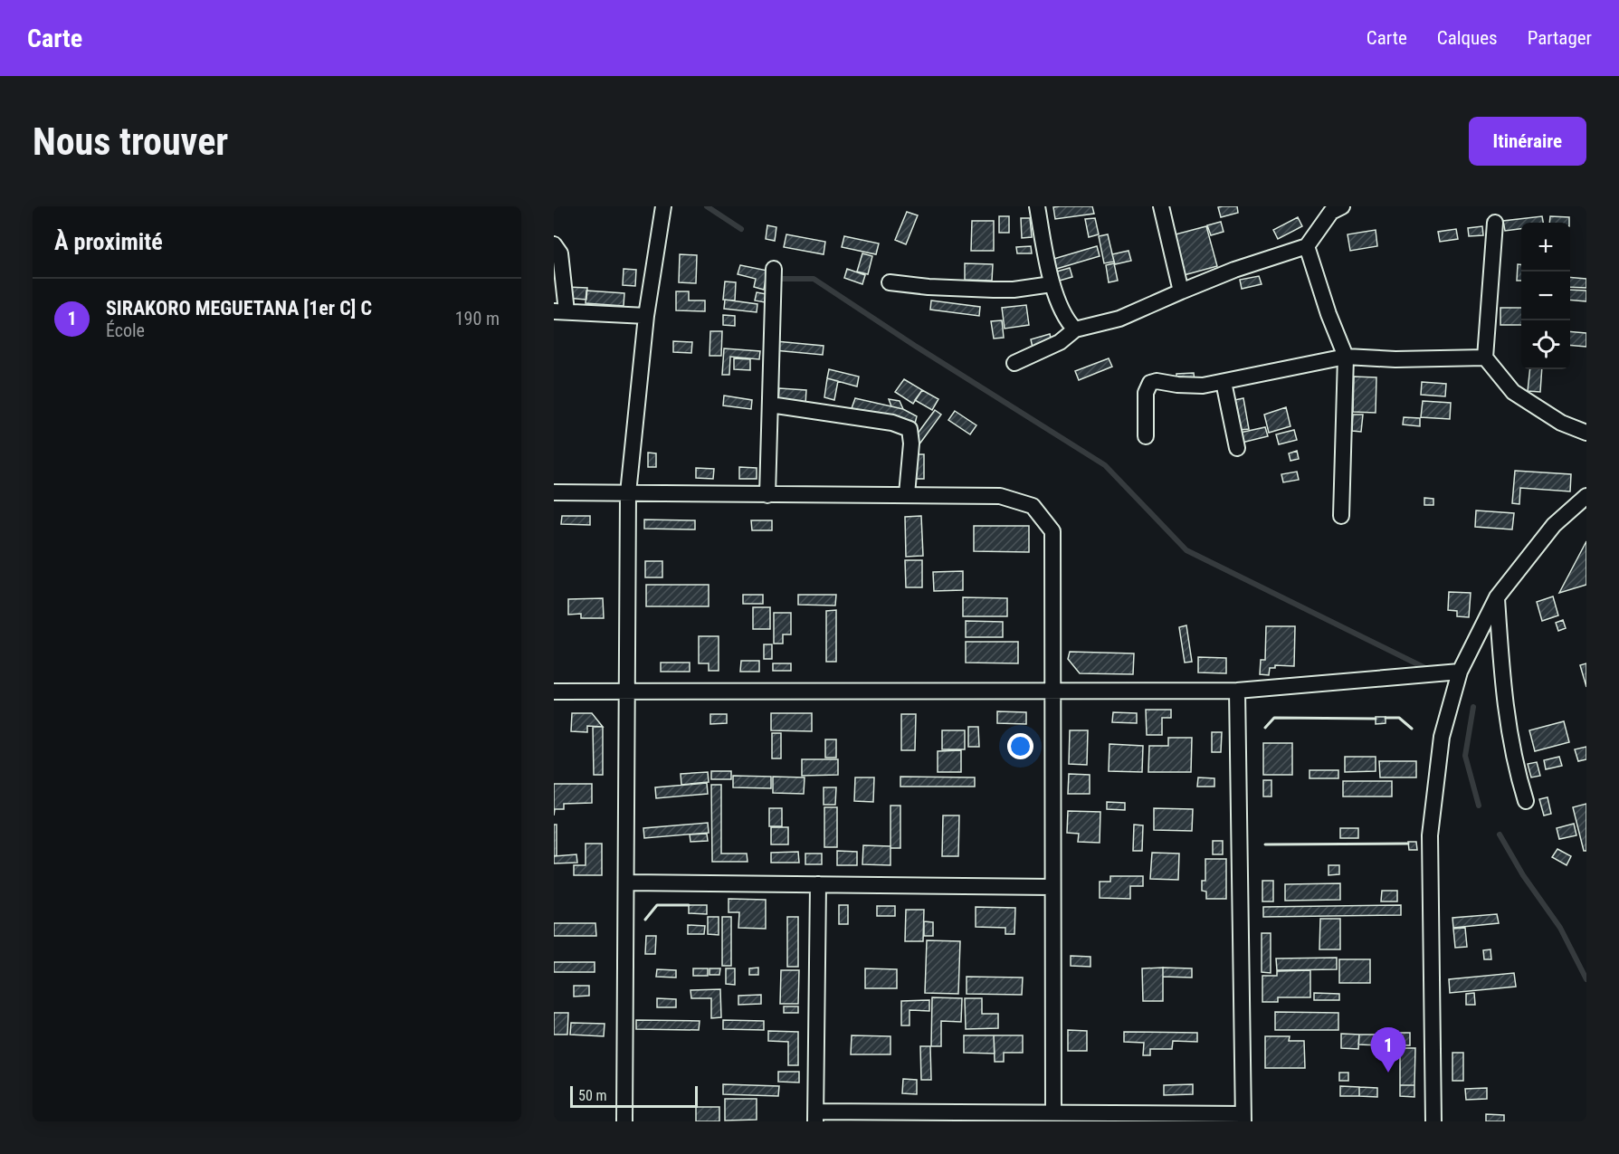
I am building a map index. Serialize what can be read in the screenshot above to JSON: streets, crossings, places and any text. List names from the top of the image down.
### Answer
{
  "scale_bar": "50 m",
  "page": {
    "header": "Carte",
    "nav": ["Carte", "Calques", "Partager"],
    "buttons": "Itinéraire",
    "title": "Nous trouver",
    "heading": "À proximité",
    "map_buttons": ["+", "−"],
    "list": [
      {
        "mark": "1",
        "name": "SIRAKORO MEGUETANA [1er C] C",
        "note": "École",
        "value": "190 m"
      }
    ],
    "pins": "1",
    "scale": "50 m"
  }
}
